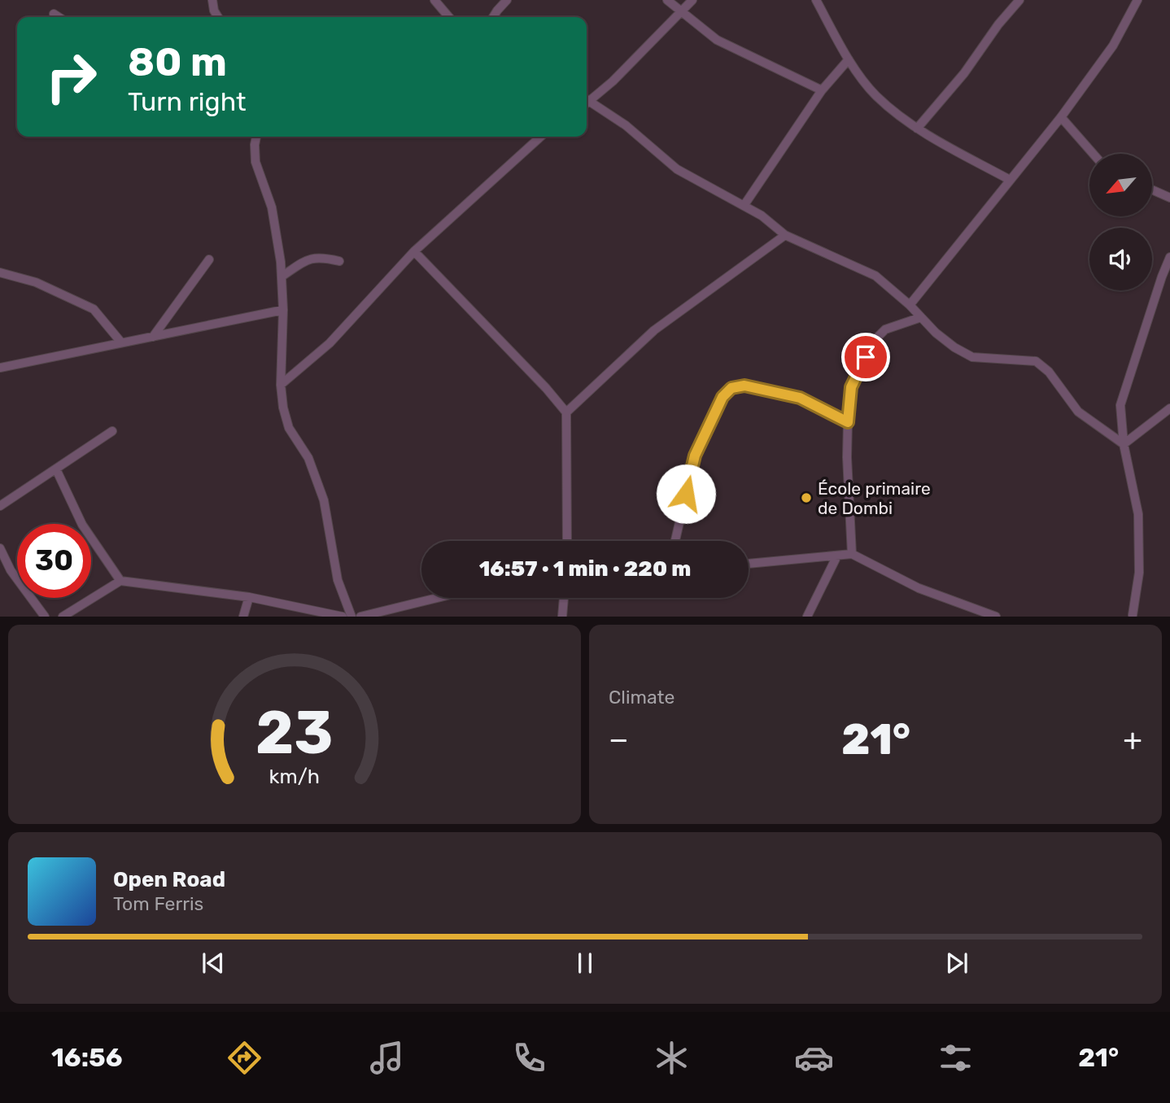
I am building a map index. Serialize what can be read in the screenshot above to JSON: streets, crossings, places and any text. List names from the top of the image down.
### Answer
{
  "places": ["École primaire de Dombi"],
  "north": "bottom left",
  "page": {
    "turn": ["80 m", "Turn right"],
    "limit": "30",
    "trip": "16:57 · 1 min · 220 m",
    "tile": "Climate",
    "heat": ["−", "21°", "+"],
    "song": ["Open Road", "Tom Ferris"],
    "tabs": ["16:56", "21°"],
    "gauge": ["23", "km/h"]
  }
}
